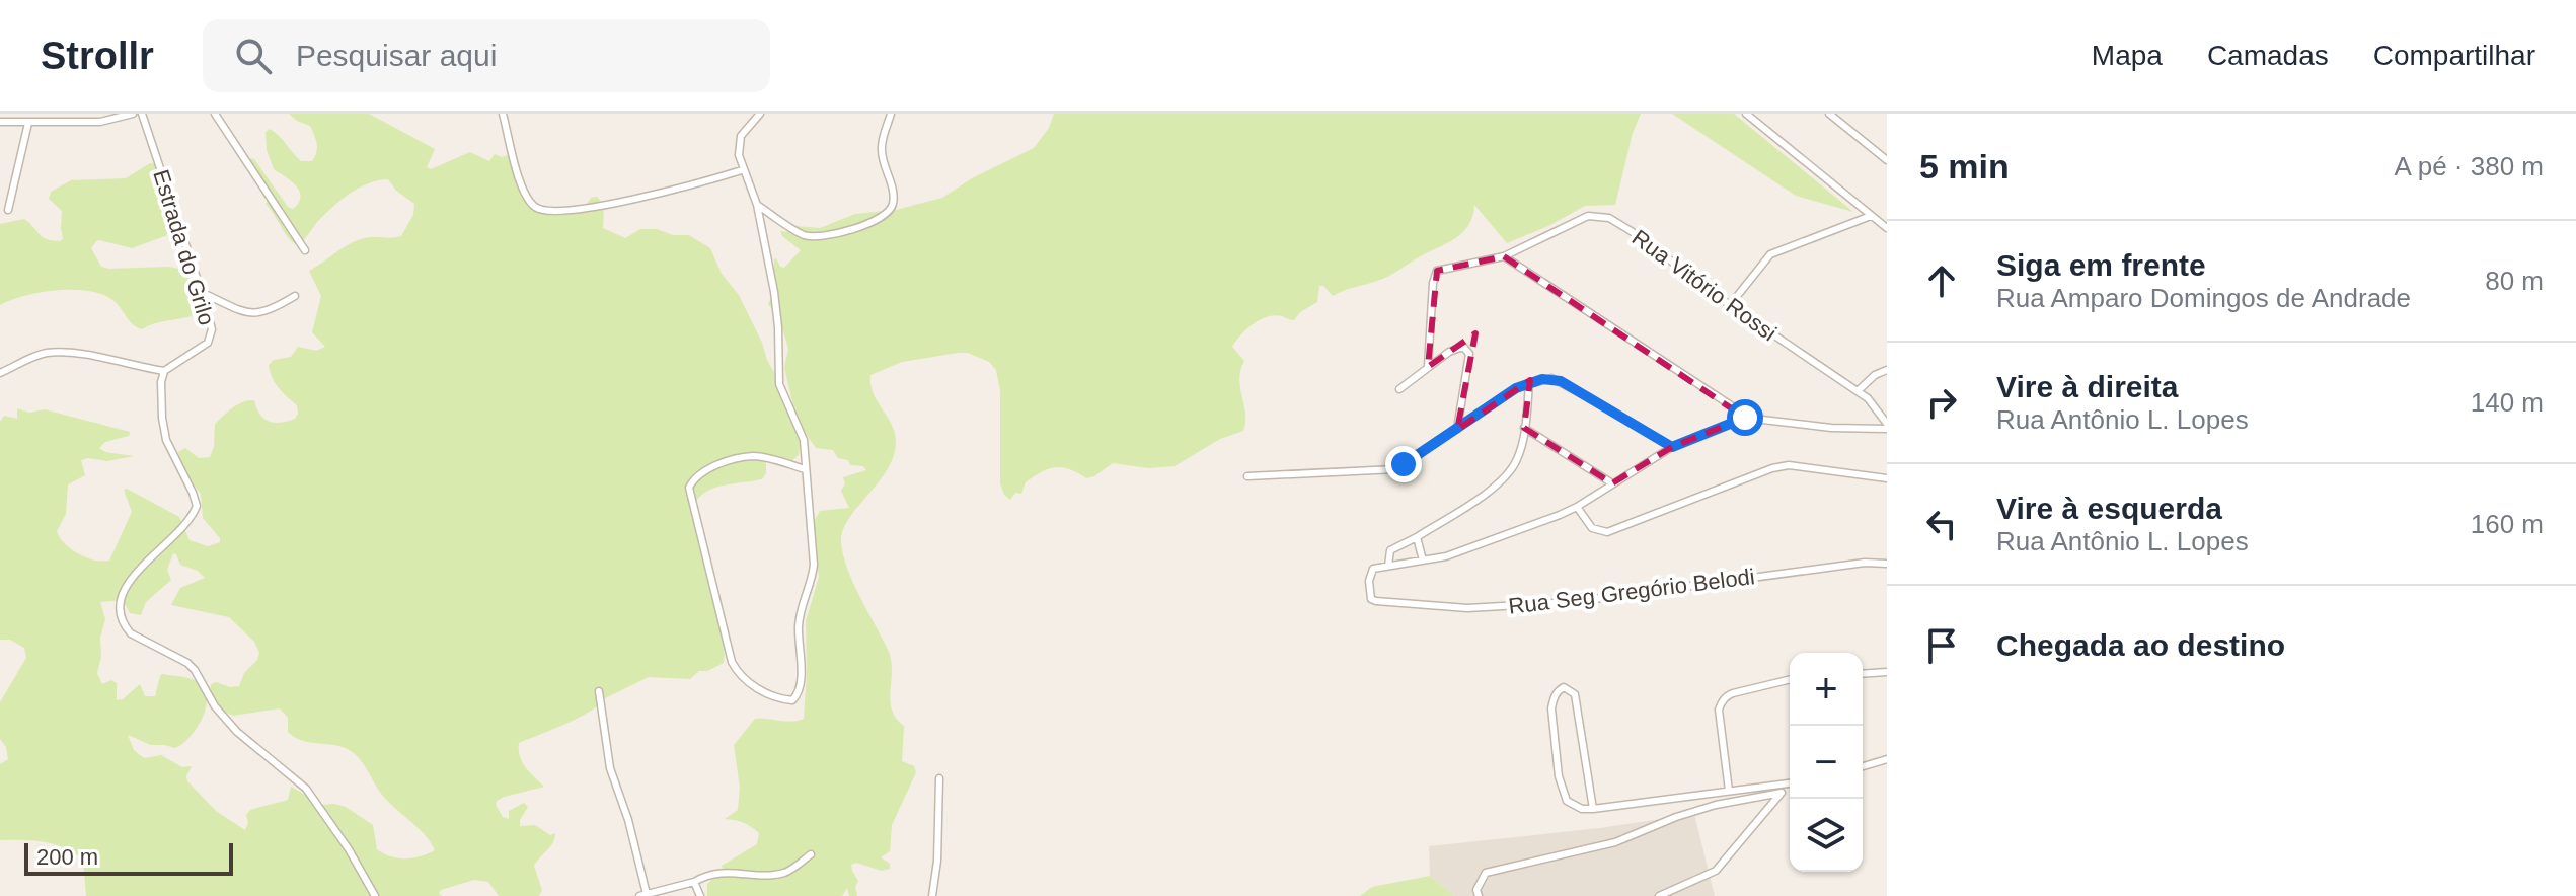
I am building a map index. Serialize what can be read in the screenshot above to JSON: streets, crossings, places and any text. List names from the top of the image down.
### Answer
{
  "streets": {
    "street": ["Estrada do Grilo", "Rua Vitório Rossi", "Rua Seg Gregório Belodi"]
  },
  "scale_bar": "200 m",
  "page": {
    "header": "Strollr",
    "search": "Pesquisar aqui",
    "nav": ["Mapa", "Camadas", "Compartilhar"],
    "heading": ["5 min", "A pé · 380 m"],
    "list": [
      ["Siga em frente", "Rua Amparo Domingos de Andrade", "80 m"],
      ["Vire à direita", "Rua Antônio L. Lopes", "140 m"],
      ["Vire à esquerda", "Rua Antônio L. Lopes", "160 m"],
      "Chegada ao destino"
    ],
    "map_buttons": ["+", "−"],
    "scale": "200 m"
  }
}
